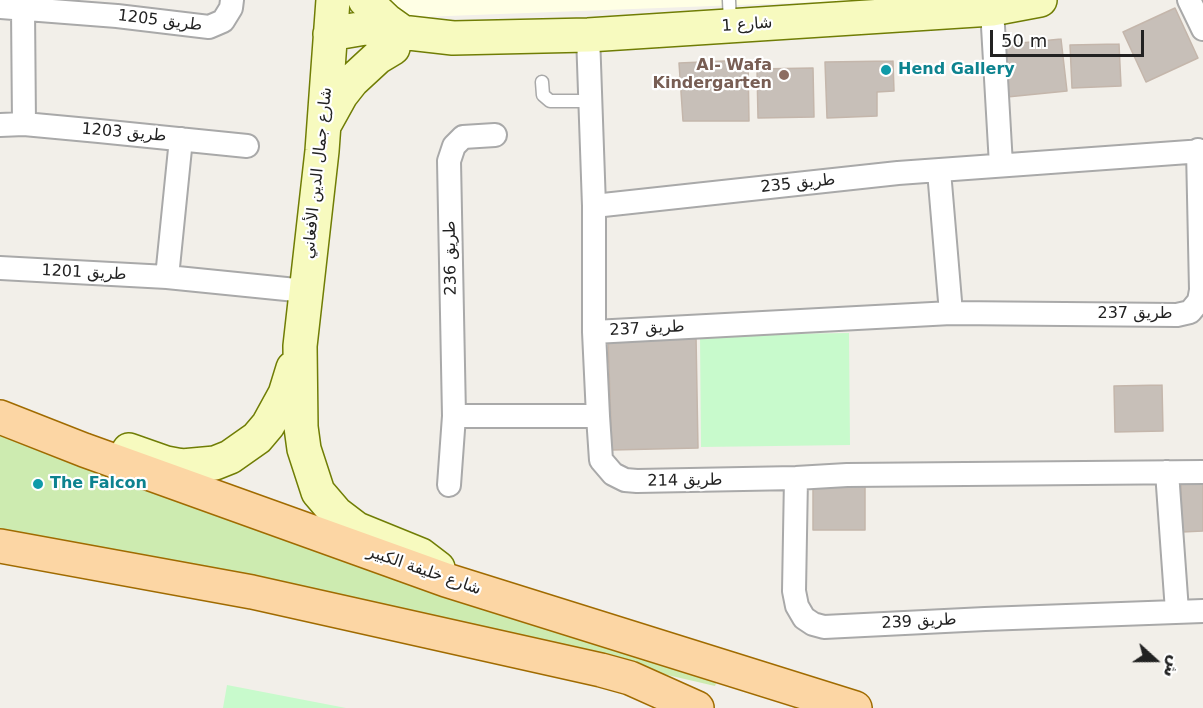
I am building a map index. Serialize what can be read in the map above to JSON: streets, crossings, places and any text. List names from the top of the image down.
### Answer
{
  "streets": {
    "main road": ["شارع خليفة الكبير"],
    "street": [
      "طريق 1205",
      "شارع 1",
      "طريق 1203",
      "شارع جمال الدين الأفغاني",
      "طريق 235",
      "طريق 236",
      "طريق 1201",
      "طريق 237",
      "طريق 214",
      "طريق 239"
    ]
  },
  "crossings": [
    ["شارع 1", "شارع جمال الدين الأفغاني"],
    ["شارع 1", "طريق 214"],
    ["شارع جمال الدين الأفغاني", "طريق 1201"],
    ["شارع جمال الدين الأفغاني", "شارع خليفة الكبير"],
    ["طريق 235", "طريق 237"],
    ["طريق 235", "طريق 214"],
    ["طريق 237", "طريق 214"],
    ["طريق 214", "طريق 239"]
  ],
  "places": ["Hend Gallery", "Al- Wafa Kindergarten", "The Falcon"],
  "scale_bar": "50 m",
  "north": "right"
}
